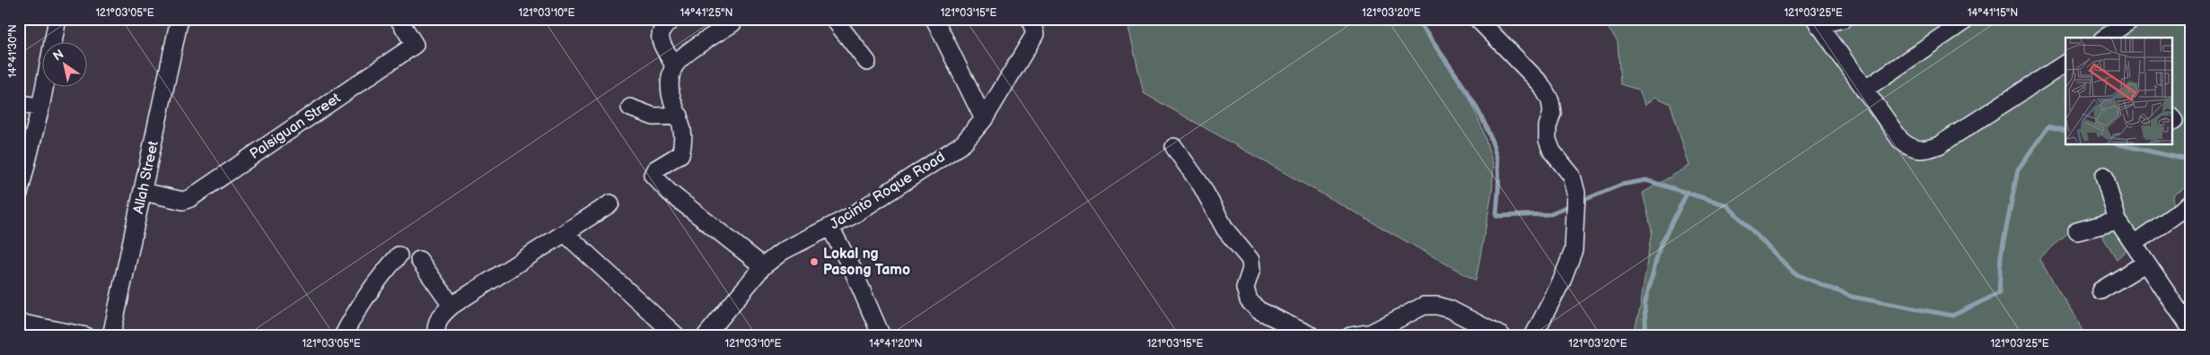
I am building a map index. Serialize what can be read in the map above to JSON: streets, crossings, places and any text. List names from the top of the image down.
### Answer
{
  "streets": {
    "street": ["Palsiguan Street", "Allah Street", "Jacinto Roque Road"]
  },
  "crossings": [
    ["Palsiguan Street", "Allah Street"]
  ],
  "places": ["Lokal ng Pasong Tamo"],
  "north": "top left",
  "coordinates": [
    "121°03'05\"E",
    "121°03'10\"E",
    "14°41'25\"N",
    "121°03'15\"E",
    "121°03'20\"E",
    "121°03'25\"E",
    "14°41'15\"N",
    "14°41'30\"N",
    "14°41'20\"N"
  ]
}
